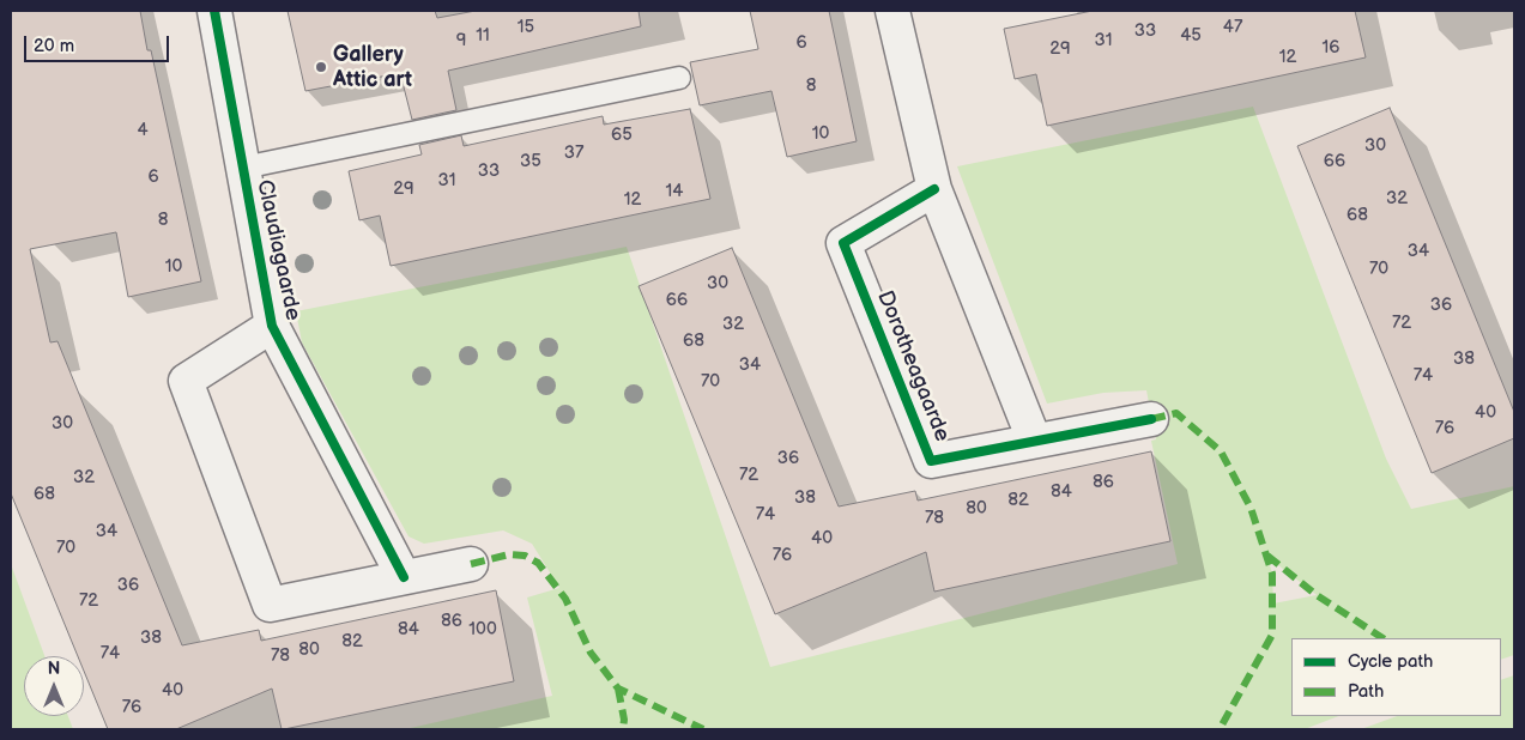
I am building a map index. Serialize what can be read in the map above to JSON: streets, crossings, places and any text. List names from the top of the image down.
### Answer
{
  "streets": {
    "street": ["Claudiagaarde", "Dorotheagaarde"]
  },
  "places": ["Gallery Attic art"],
  "house_numbers": [
    "15",
    "47",
    "33",
    "11",
    "45",
    "9",
    "31",
    "6",
    "16",
    "29",
    "12",
    "8",
    "4",
    "10",
    "65",
    "30",
    "37",
    "35",
    "66",
    "33",
    "6",
    "31",
    "29",
    "14",
    "32",
    "12",
    "68",
    "8",
    "34",
    "10",
    "70",
    "30",
    "66",
    "36",
    "72",
    "32",
    "68",
    "38",
    "34",
    "74",
    "70",
    "40",
    "30",
    "76",
    "36",
    "72",
    "32",
    "86",
    "84",
    "68",
    "38",
    "82",
    "80",
    "74",
    "78",
    "34",
    "40",
    "70",
    "76",
    "36",
    "72",
    "86",
    "84",
    "100",
    "38",
    "82",
    "80",
    "74",
    "78",
    "40",
    "76"
  ],
  "legend": ["Cycle path", "Path"],
  "scale_bar": "20 m",
  "north": "top"
}
